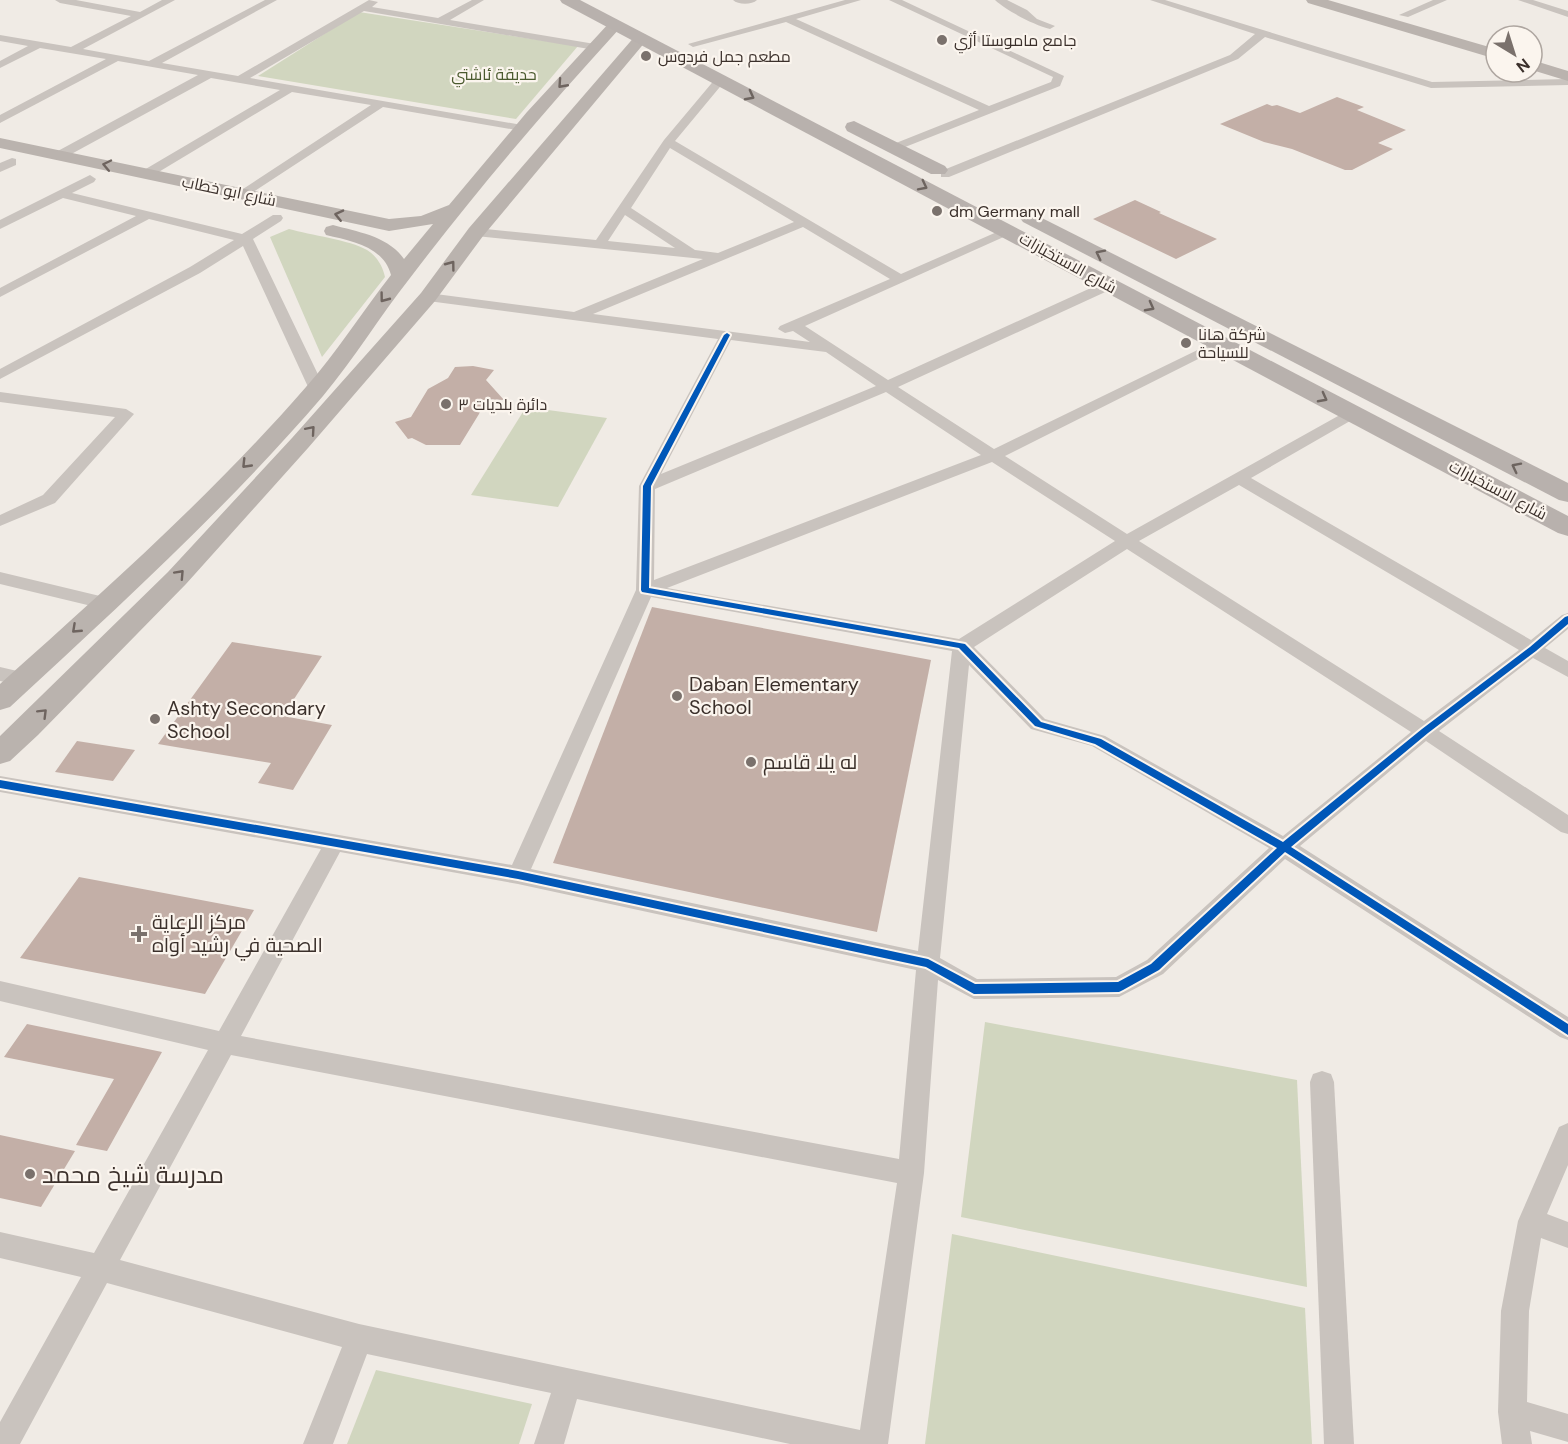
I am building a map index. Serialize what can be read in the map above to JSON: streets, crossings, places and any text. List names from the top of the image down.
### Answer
{
  "streets": {
    "main road": ["شارع ابو خطاب", "شارع الاستخبارات"]
  },
  "parks": ["حديقة ئاشتي"],
  "places": {
    "other": [
      "جامع ماموستا أژي",
      "مطعم جمل فردوس",
      "dm Germany mall",
      "شركة هانا للسياحة",
      "دائرة بلديات ٣",
      "Daban Elementary School",
      "Ashty Secondary School",
      "له يلا قاسم",
      "مدرسة شيخ محمد"
    ],
    "health": ["مركز الرعاية الصحية في رشيد أواه"]
  },
  "north": "bottom right"
}
